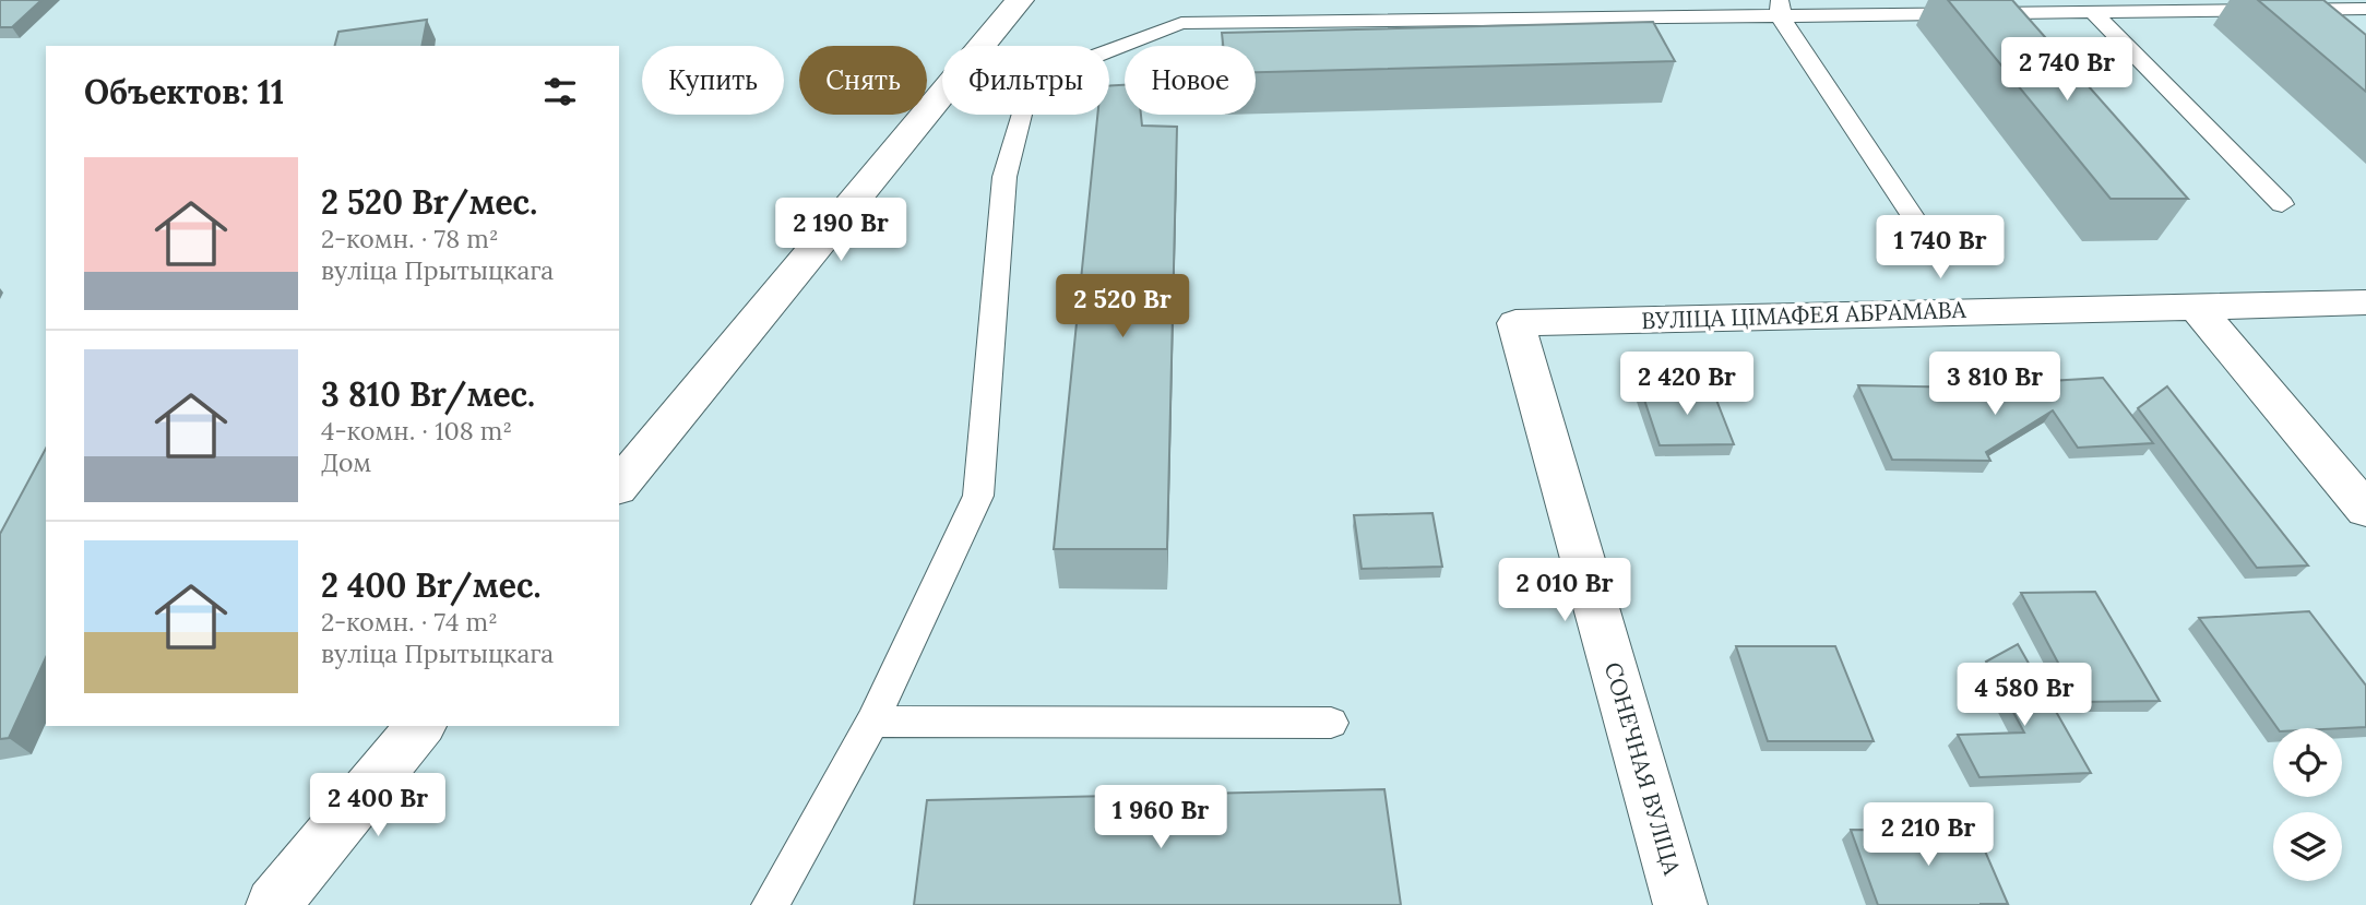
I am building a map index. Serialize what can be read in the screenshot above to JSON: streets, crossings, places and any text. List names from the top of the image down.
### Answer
{
  "streets": {
    "street": ["ВУЛІЦА ЦІМАФЕЯ АБРАМАВА", "СОНЕЧНАЯ ВУЛІЦА"]
  },
  "crossings": [
    ["ВУЛІЦА ЦІМАФЕЯ АБРАМАВА", "СОНЕЧНАЯ ВУЛІЦА"]
  ],
  "page": {
    "price": [
      "2 740 Br",
      "2 190 Br",
      "1 740 Br",
      "2 520 Br",
      "2 420 Br",
      "3 810 Br",
      "2 010 Br",
      "4 580 Br",
      "2 400 Br",
      "1 960 Br",
      "2 210 Br"
    ],
    "chip": [
      "Купить",
      "Снять",
      "Фильтры",
      "Новое"
    ],
    "heading": "Объектов: 11",
    "list": [
      {
        "name": "2 520 Br/мес.",
        "note": "2-комн. · 78 m² · вуліца Прытыцкага"
      },
      {
        "name": "3 810 Br/мес.",
        "note": "4-комн. · 108 m² · Дом"
      },
      {
        "name": "2 400 Br/мес.",
        "note": "2-комн. · 74 m² · вуліца Прытыцкага"
      }
    ]
  }
}
